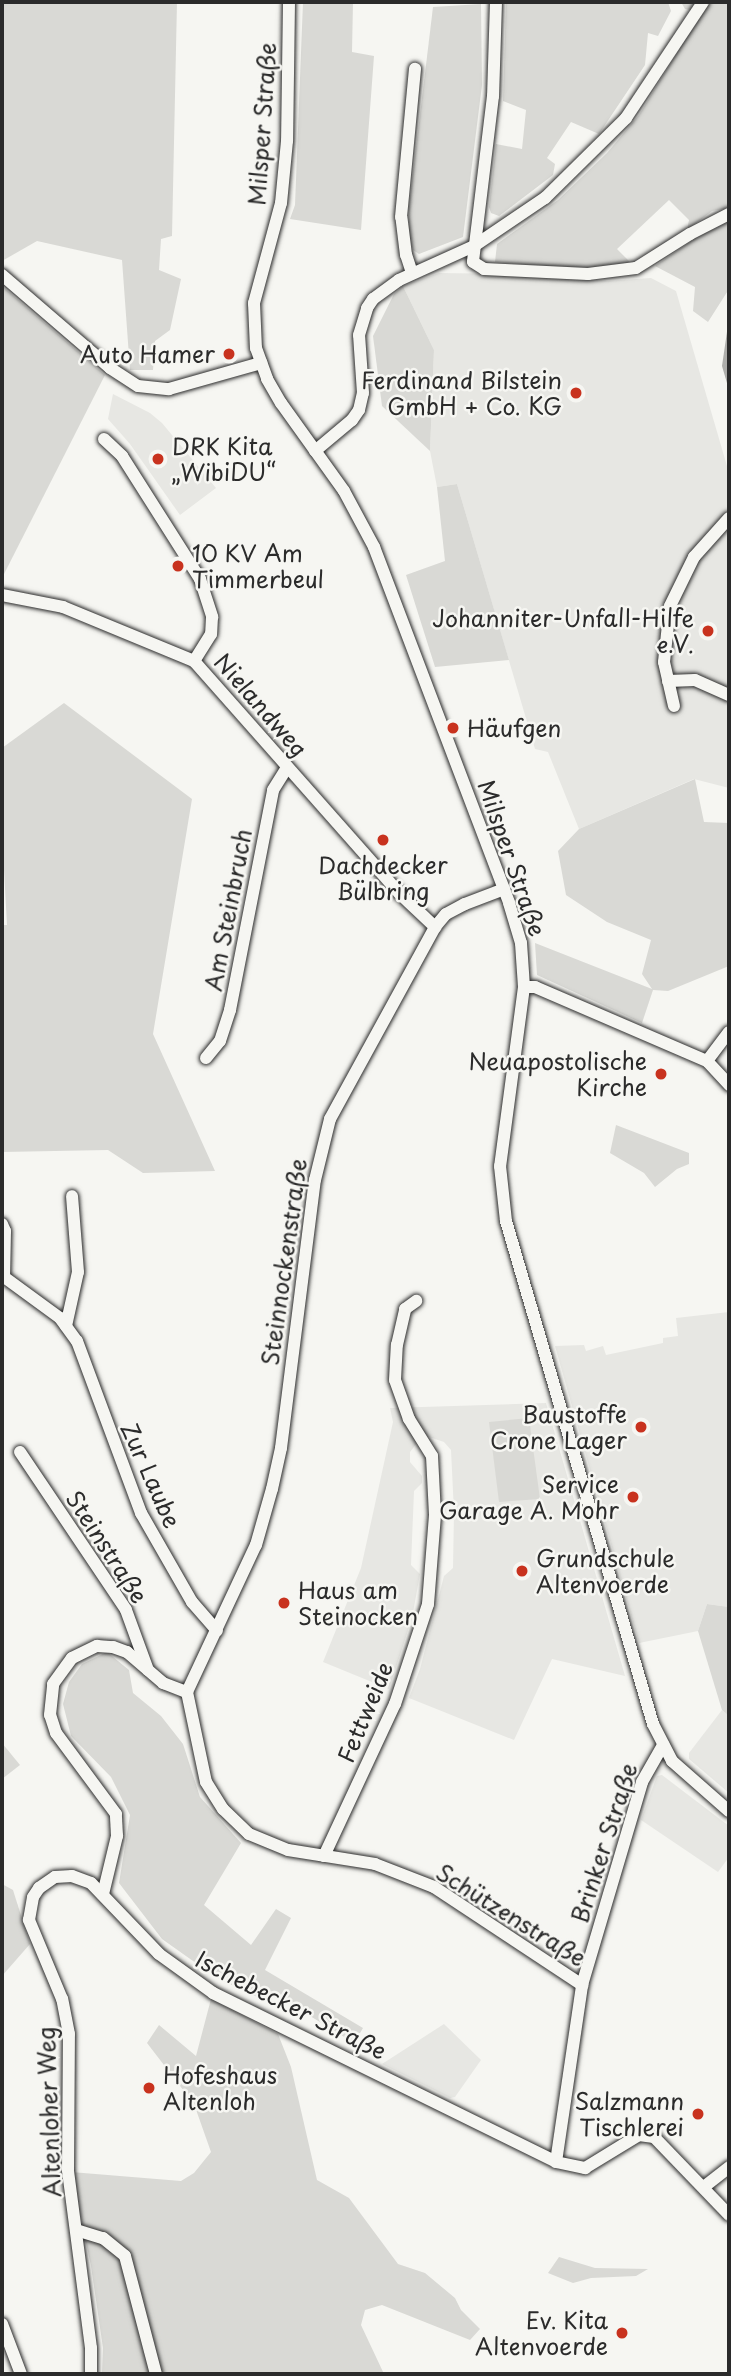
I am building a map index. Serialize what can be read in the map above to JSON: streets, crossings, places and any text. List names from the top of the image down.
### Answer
{
  "streets": {
    "street": [
      "Milsper Straße",
      "Nielandweg",
      "Am Steinbruch",
      "Steinnockenstraße",
      "Zur Laube",
      "Steinstraße",
      "Fettweide",
      "Brinker Straße",
      "Schützenstraße",
      "Ischebecker Straße",
      "Altenloher Weg"
    ]
  },
  "crossings": [
    ["Milsper Straße", "Steinnockenstraße"],
    ["Milsper Straße", "Brinker Straße"],
    ["Nielandweg", "Am Steinbruch"],
    ["Nielandweg", "Steinnockenstraße"],
    ["Steinnockenstraße", "Zur Laube"],
    ["Steinnockenstraße", "Schützenstraße"],
    ["Fettweide", "Schützenstraße"],
    ["Brinker Straße", "Schützenstraße"],
    ["Brinker Straße", "Ischebecker Straße"],
    ["Ischebecker Straße", "Altenloher Weg"]
  ],
  "places": [
    "Auto Hamer",
    "Ferdinand Bilstein GmbH + Co. KG",
    "DRK Kita „WibiDU“",
    "10 KV Am Timmerbeul",
    "Johanniter-Unfall-Hilfe e.V.",
    "Häufgen",
    "Dachdecker Bülbring",
    "Neuapostolische Kirche",
    "Baustoffe Crone Lager",
    "Service Garage A. Mohr",
    "Grundschule Altenvoerde",
    "Haus am Steinocken",
    "Hofeshaus Altenloh",
    "Salzmann Tischlerei",
    "Ev. Kita Altenvoerde"
  ]
}
